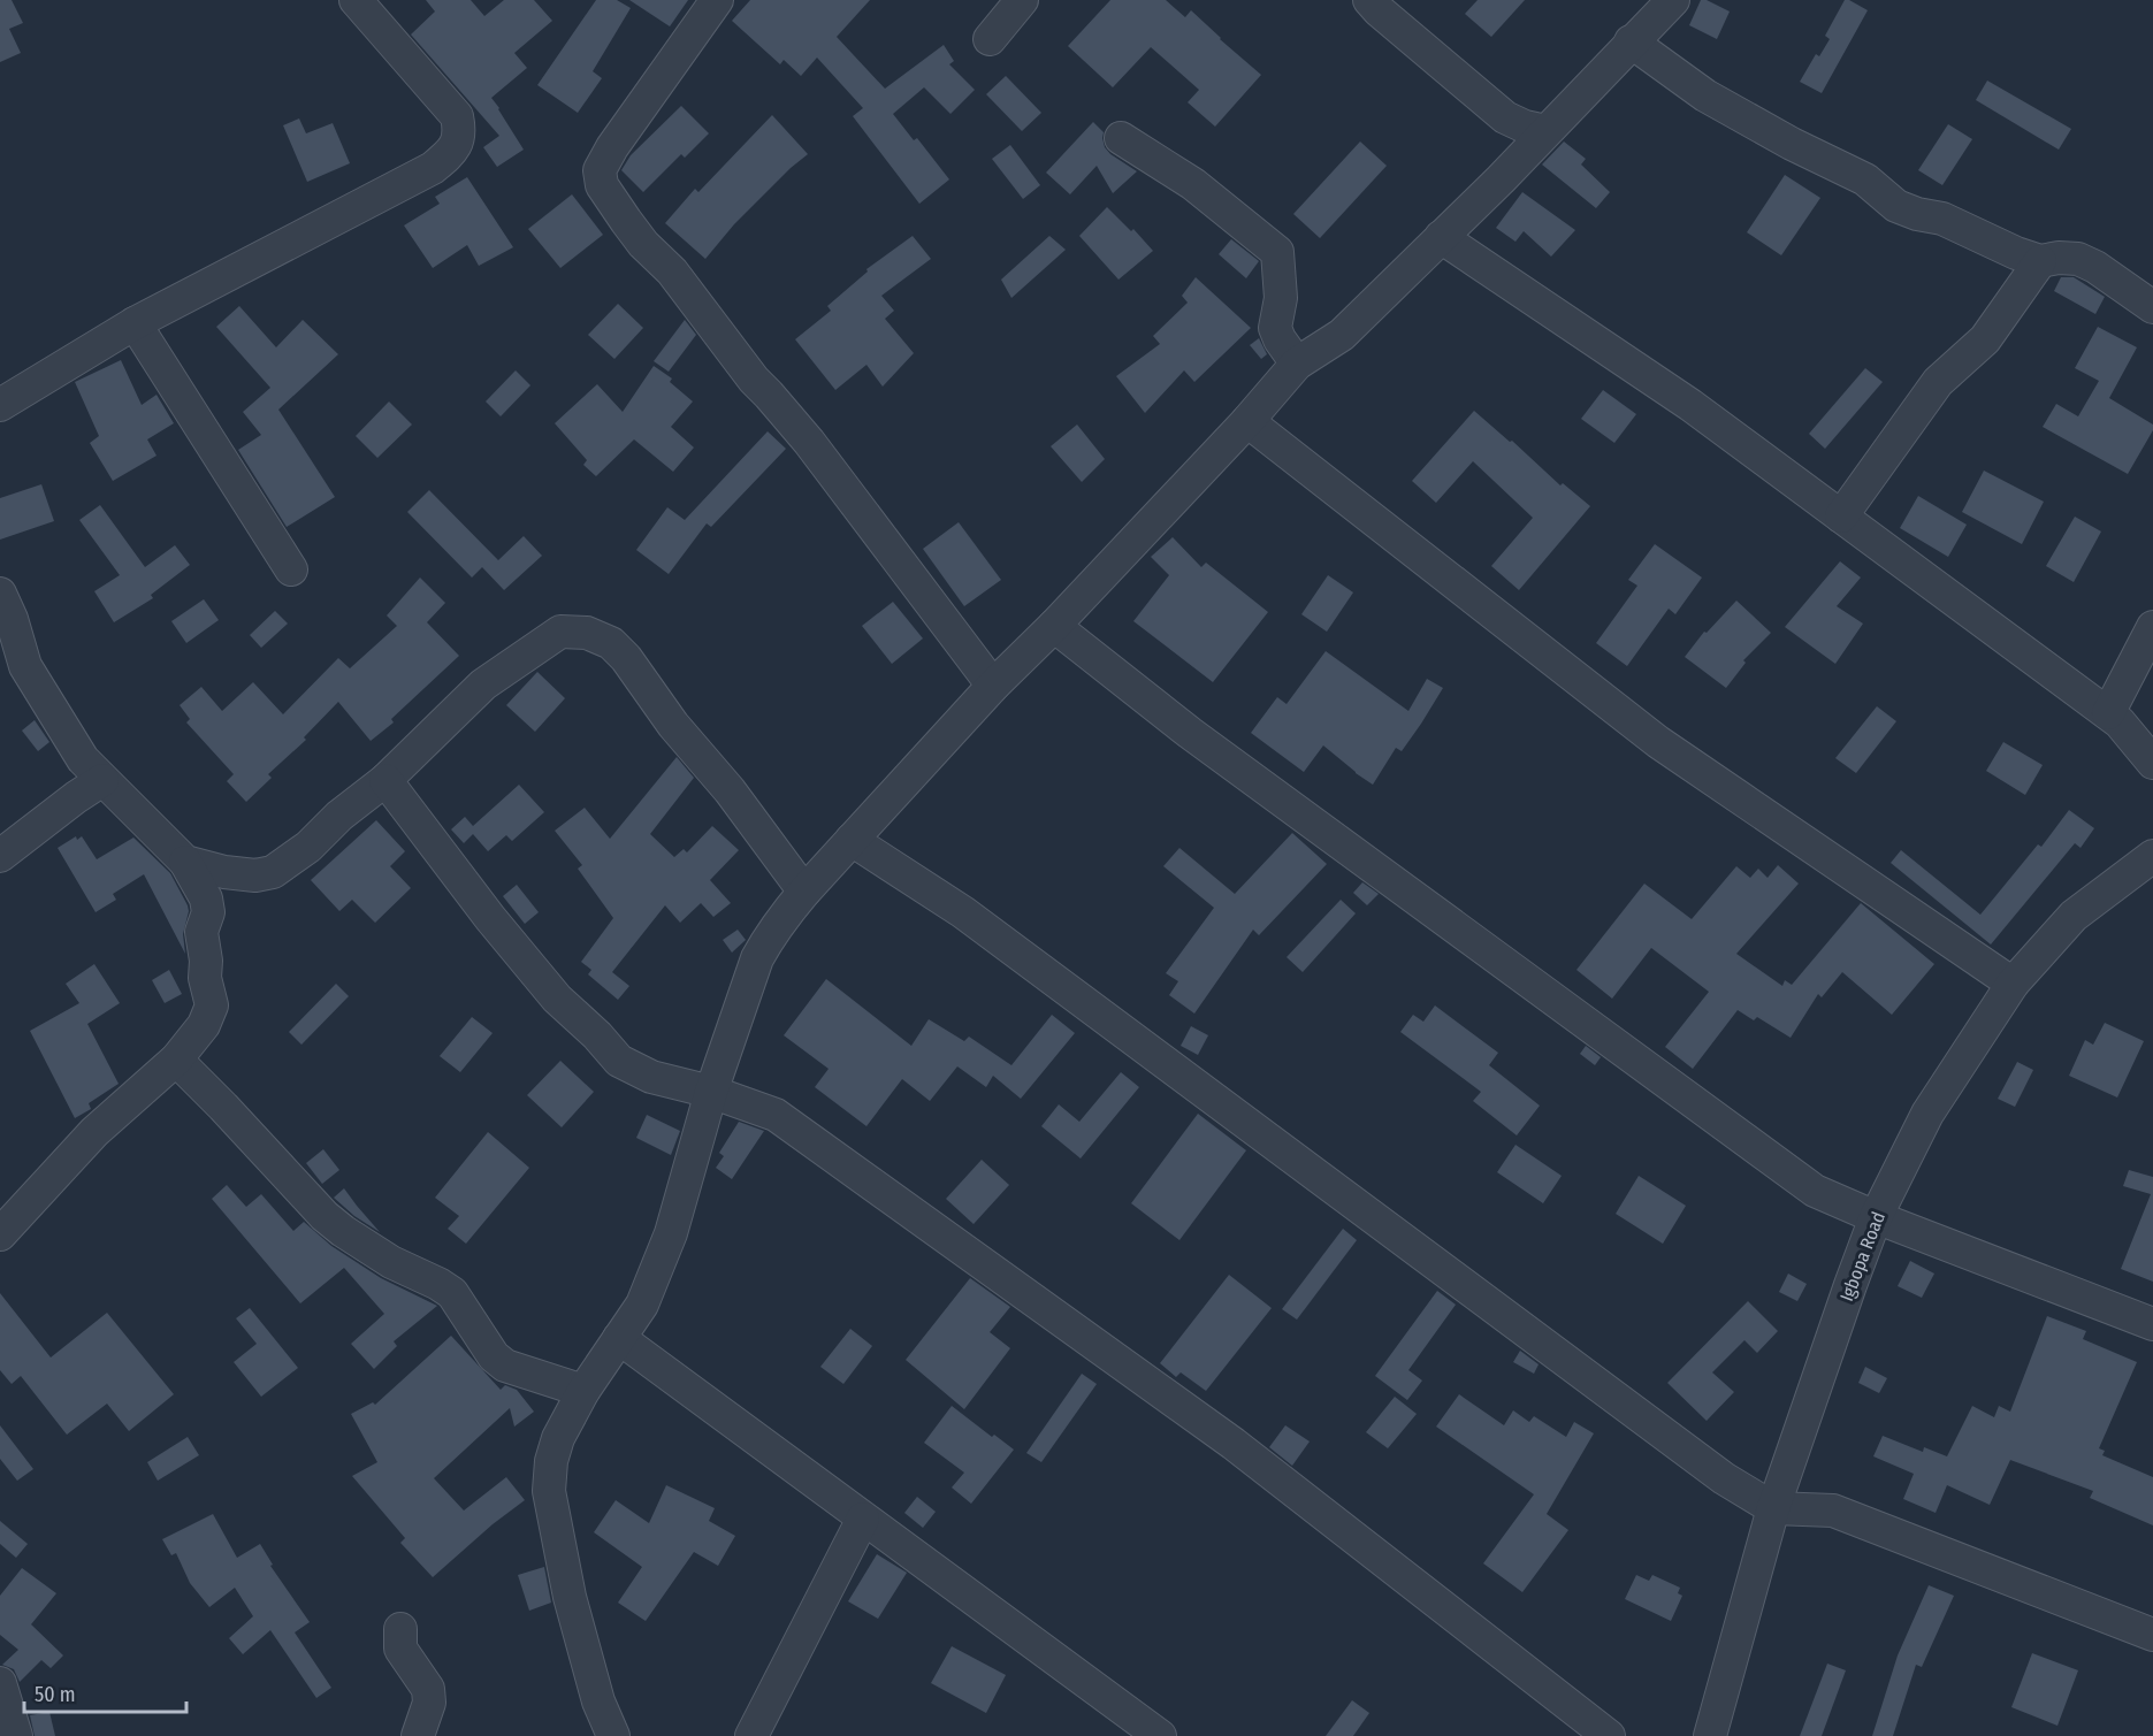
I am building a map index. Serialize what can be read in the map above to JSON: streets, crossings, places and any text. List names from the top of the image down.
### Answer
{
  "streets": {
    "street": ["Igbopa Road"]
  },
  "scale_bar": "50 m"
}
